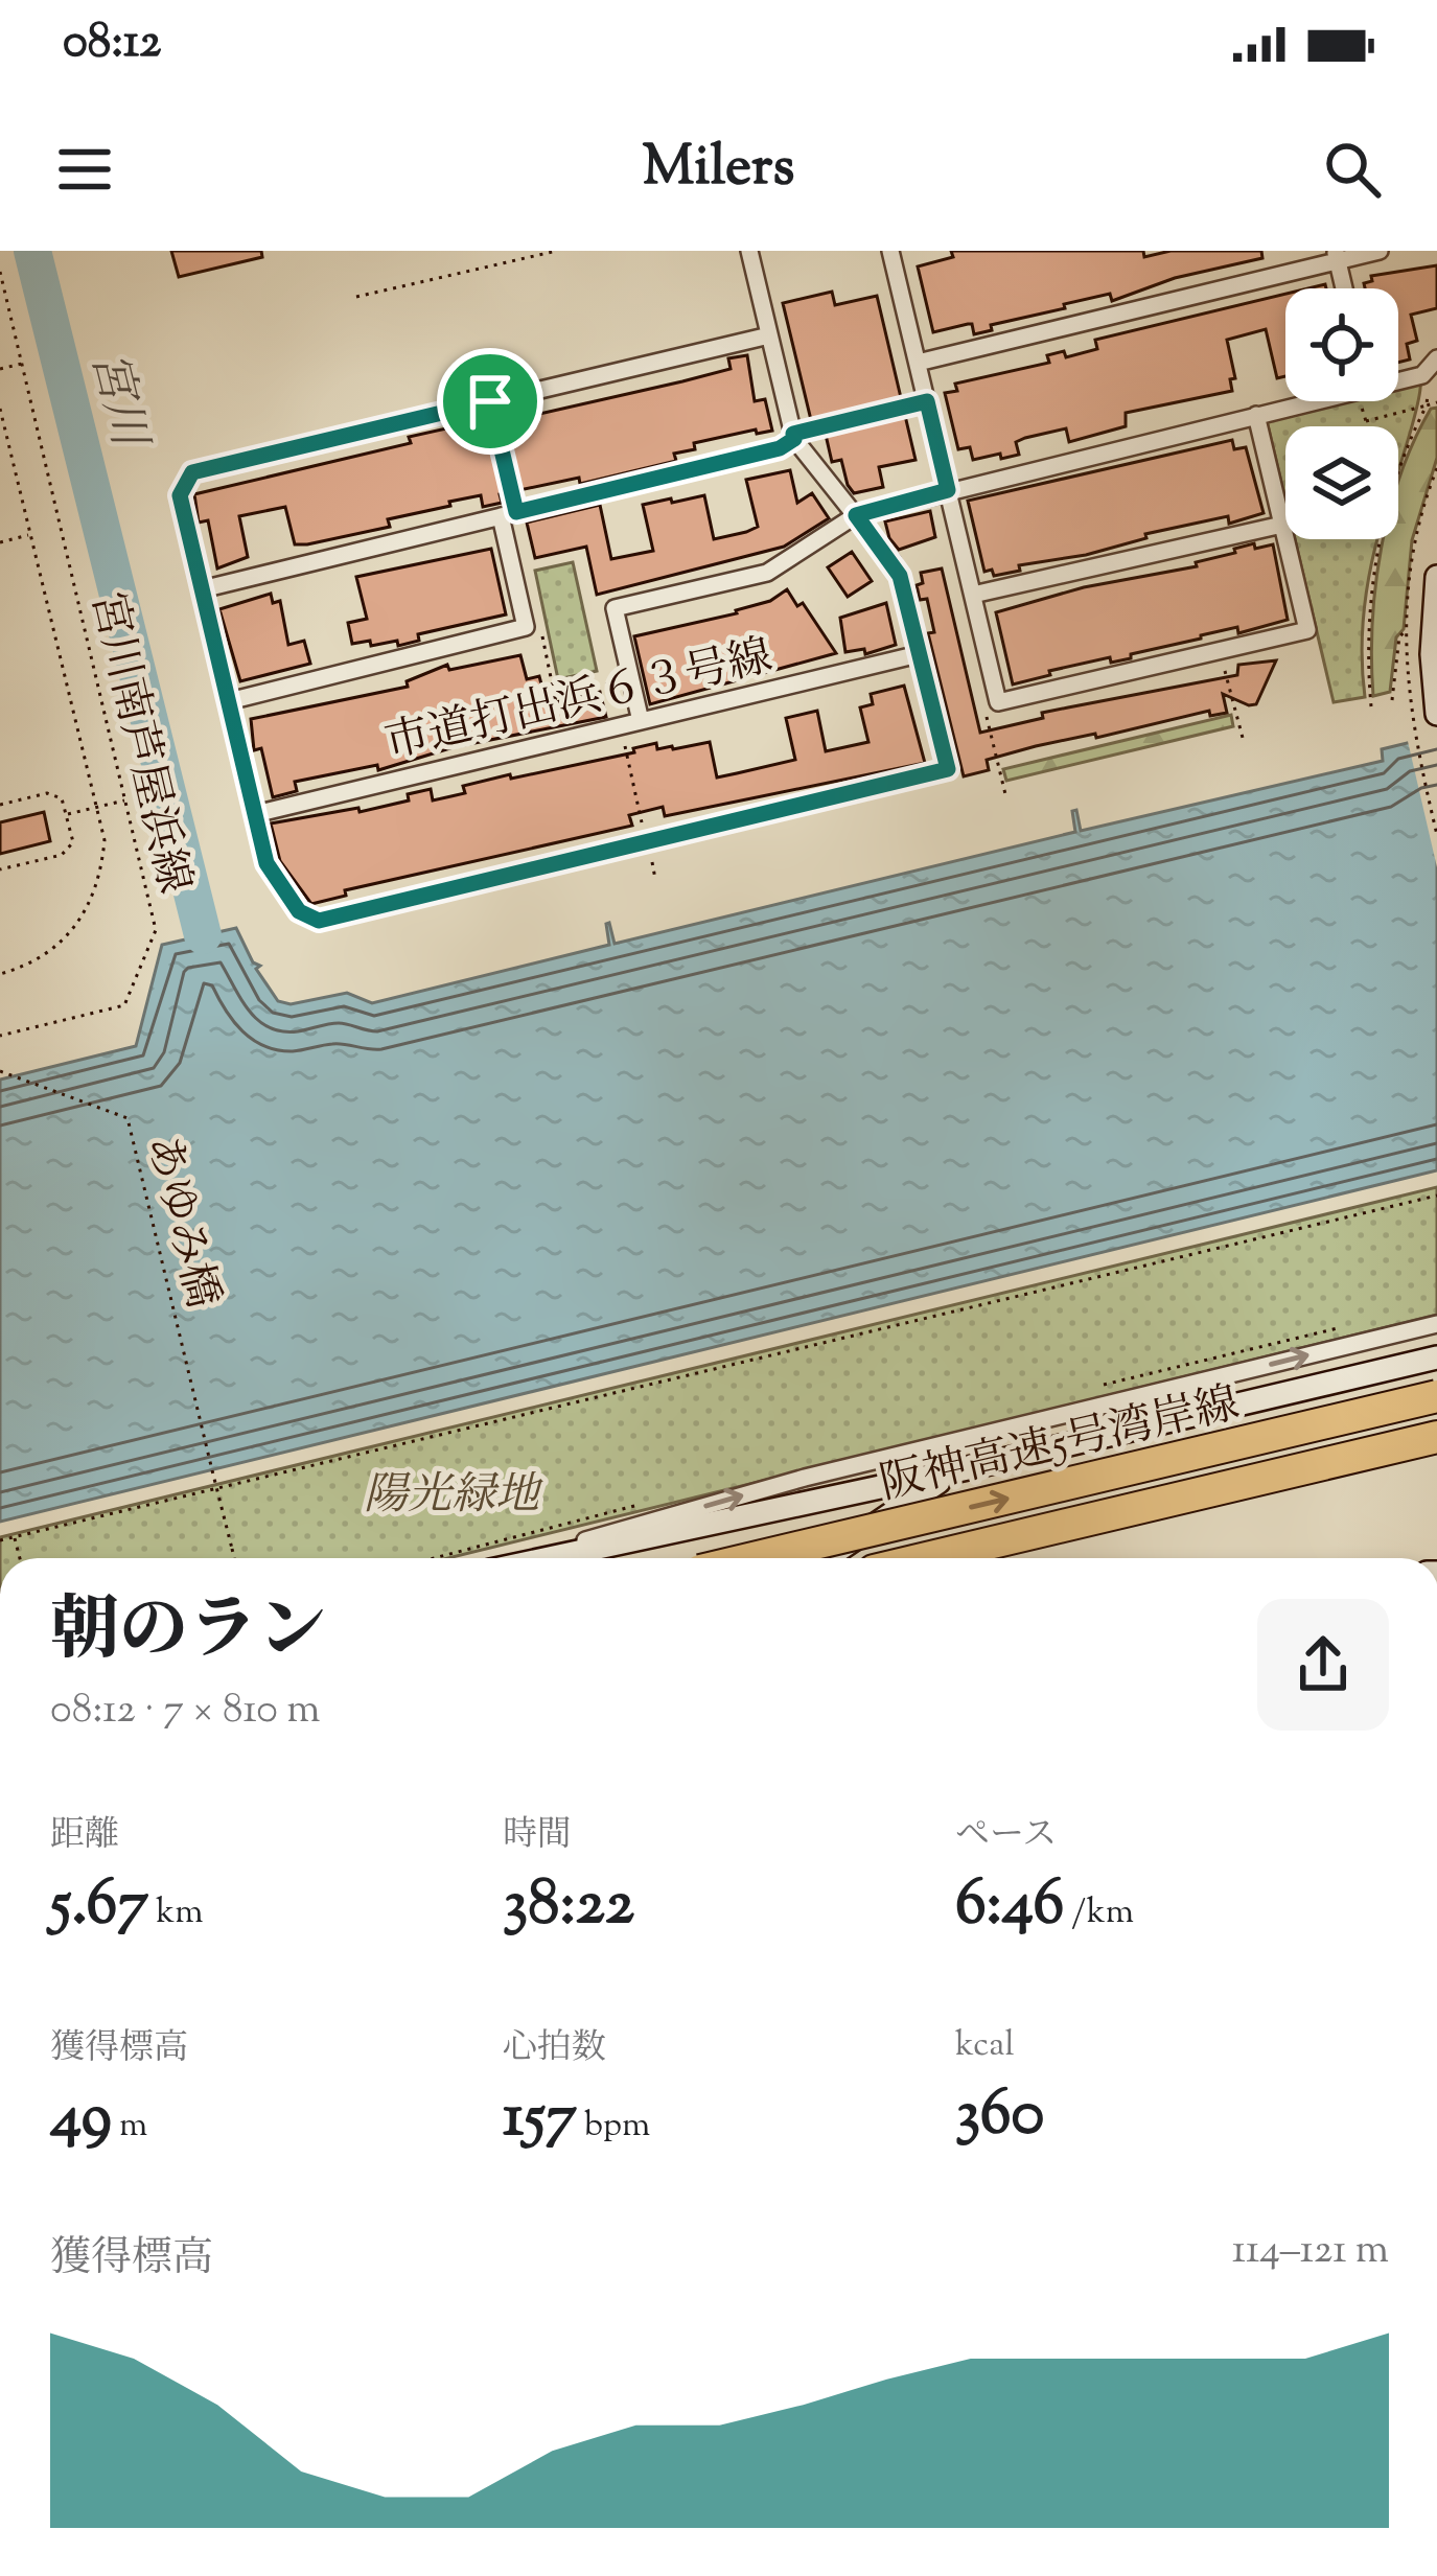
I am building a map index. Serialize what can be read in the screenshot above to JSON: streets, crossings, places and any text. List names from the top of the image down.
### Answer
{
  "streets": {
    "highway": ["阪神高速5号湾岸線"],
    "street": ["市道打出浜６３号線"],
    "path": ["宮川南芦屋浜線", "あゆみ橋"]
  },
  "water": ["宮川"],
  "parks": ["陽光緑地"],
  "page": {
    "status": "08:12",
    "header": "Milers",
    "heading": ["朝のラン", "08:12 · 7 × 810 m"],
    "stats": [
      ["距離", "5.67 km"],
      ["時間", "38:22"],
      ["ペース", "6:46 /km"],
      ["獲得標高", "49 m"],
      ["心拍数", "157 bpm"],
      ["kcal", "360"]
    ],
    "chart": ["獲得標高", "114–121 m"]
  }
}
